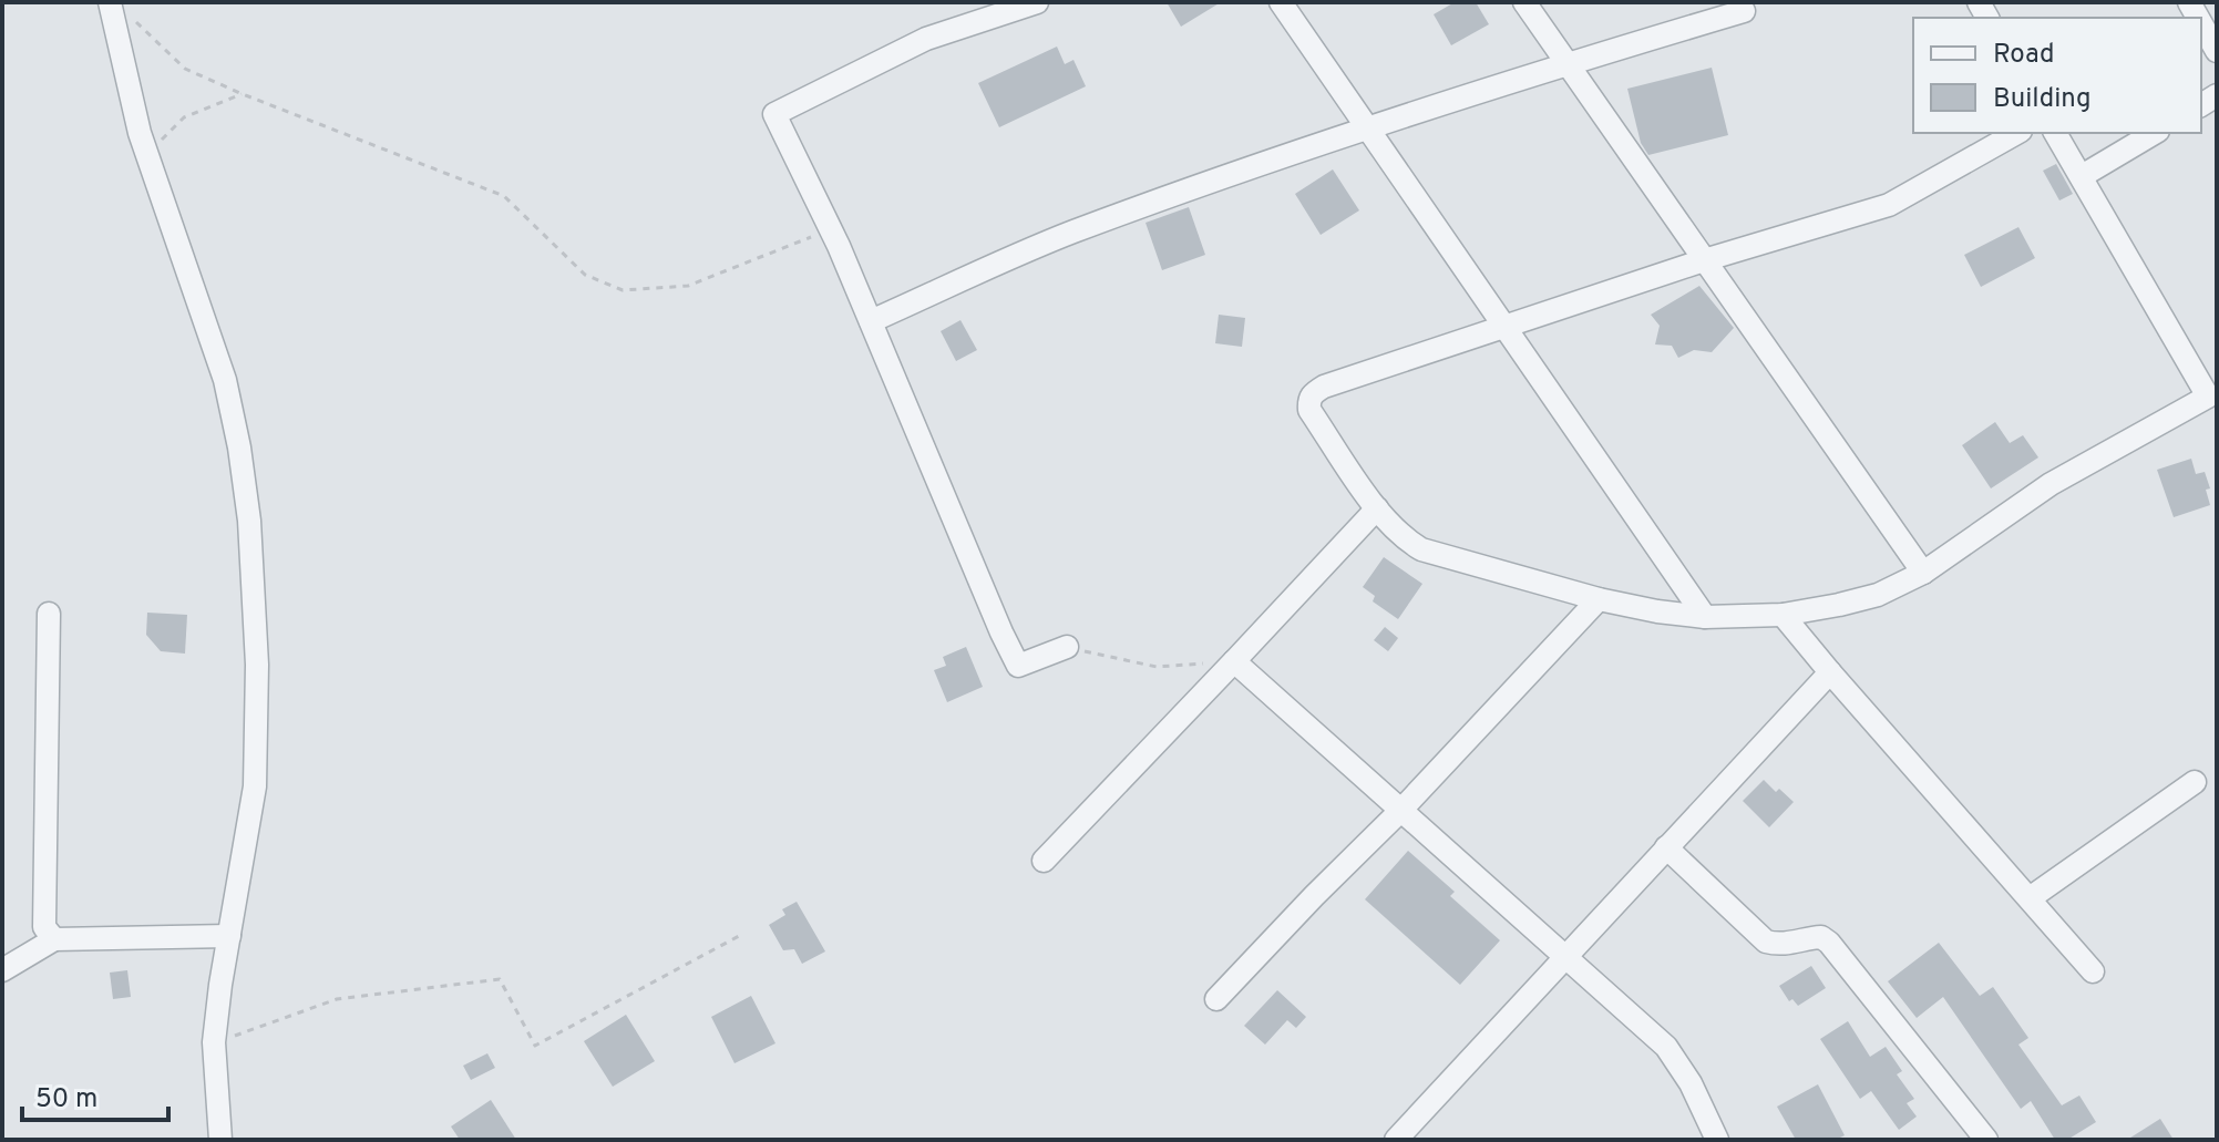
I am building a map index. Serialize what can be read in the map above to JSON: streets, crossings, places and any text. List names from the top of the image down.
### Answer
{
  "legend": ["Road", "Building"],
  "scale_bar": "50 m"
}
